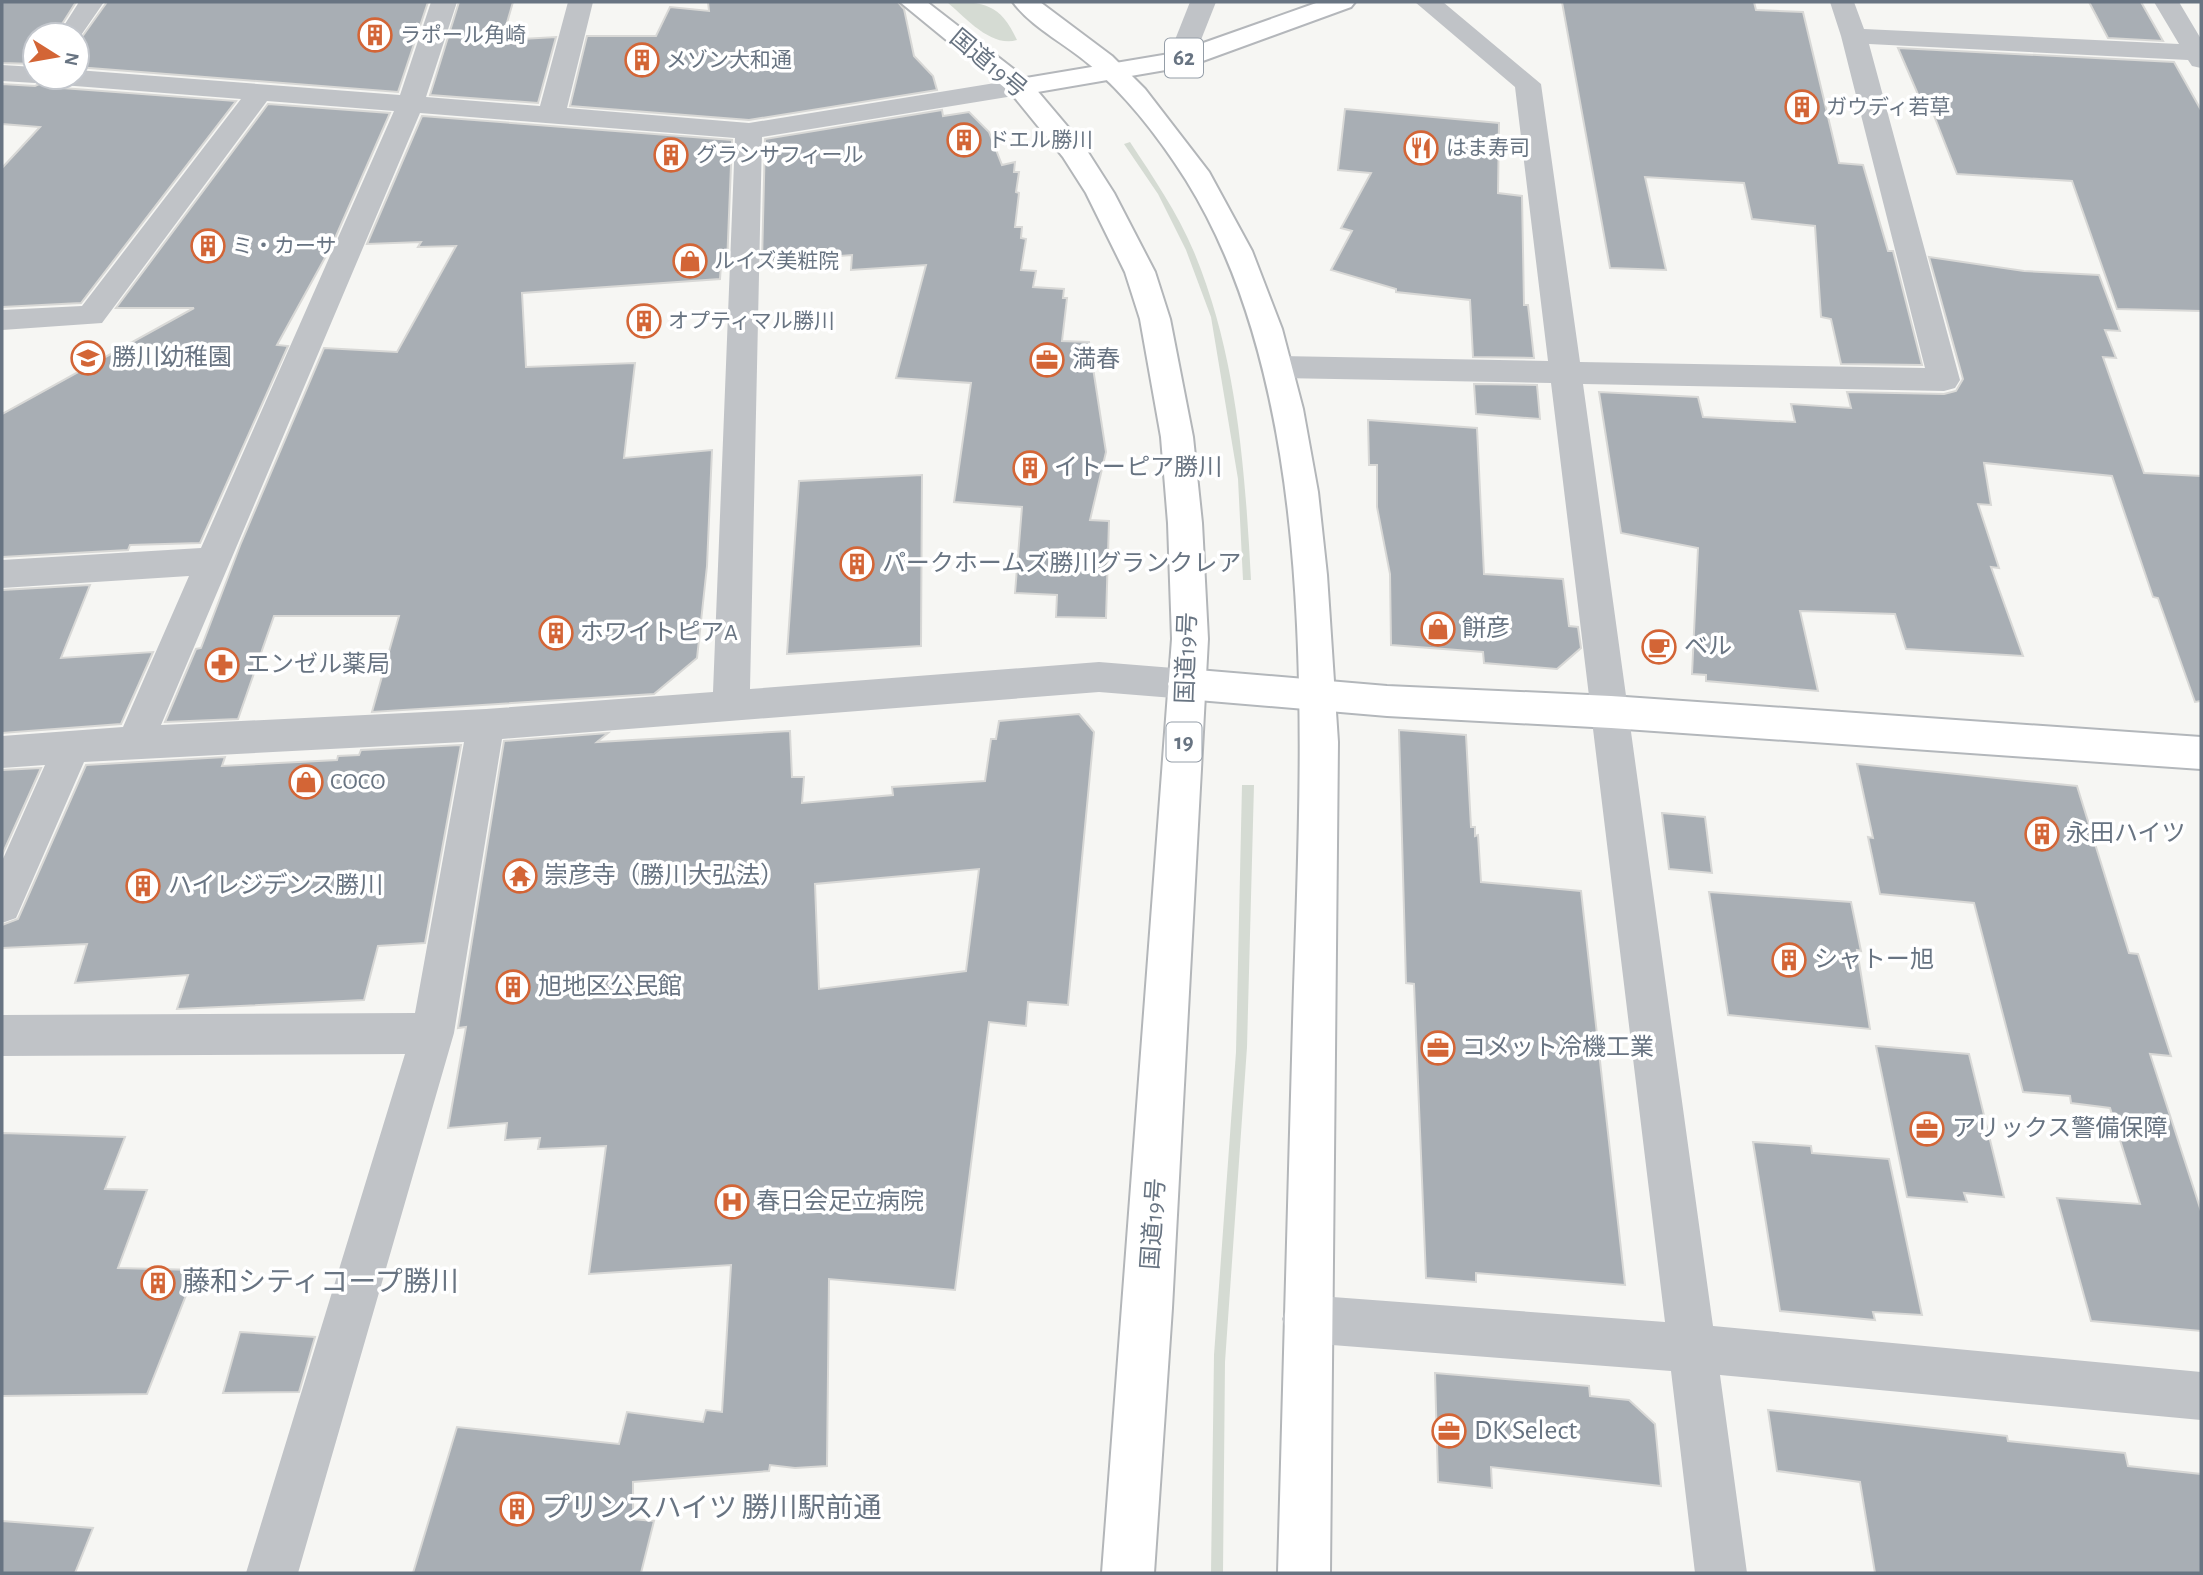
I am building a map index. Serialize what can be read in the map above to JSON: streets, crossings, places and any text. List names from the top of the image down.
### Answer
{
  "streets": {
    "main road": ["62", "国道19号", "19"]
  },
  "crossings": [
    ["62", "国道19号"]
  ],
  "places": {
    "building": [
      "ラポール角崎",
      "メゾン大和通",
      "ガウディ若草",
      "ドエル勝川",
      "グランサフィール",
      "ミ・カーサ",
      "オプティマル勝川",
      "イトーピア勝川",
      "パークホームズ勝川グランクレア",
      "ホワイトピアA",
      "永田ハイツ",
      "ハイレジデンス勝川",
      "シャトー旭",
      "旭地区公民館",
      "藤和シティコープ勝川",
      "プリンスハイツ 勝川駅前通"
    ],
    "restaurant": ["はま寿司"],
    "shop": ["ルイズ美粧院", "餅彦", "COCO"],
    "school or university": ["勝川幼稚園"],
    "office": [
      "満春",
      "コメット冷機工業",
      "アリックス警備保障",
      "DK Select"
    ],
    "cafe": ["ベル"],
    "pharmacy": ["エンゼル薬局"],
    "temple": ["崇彦寺（勝川大弘法）"],
    "hospital": ["春日会足立病院"]
  },
  "north": "right"
}
